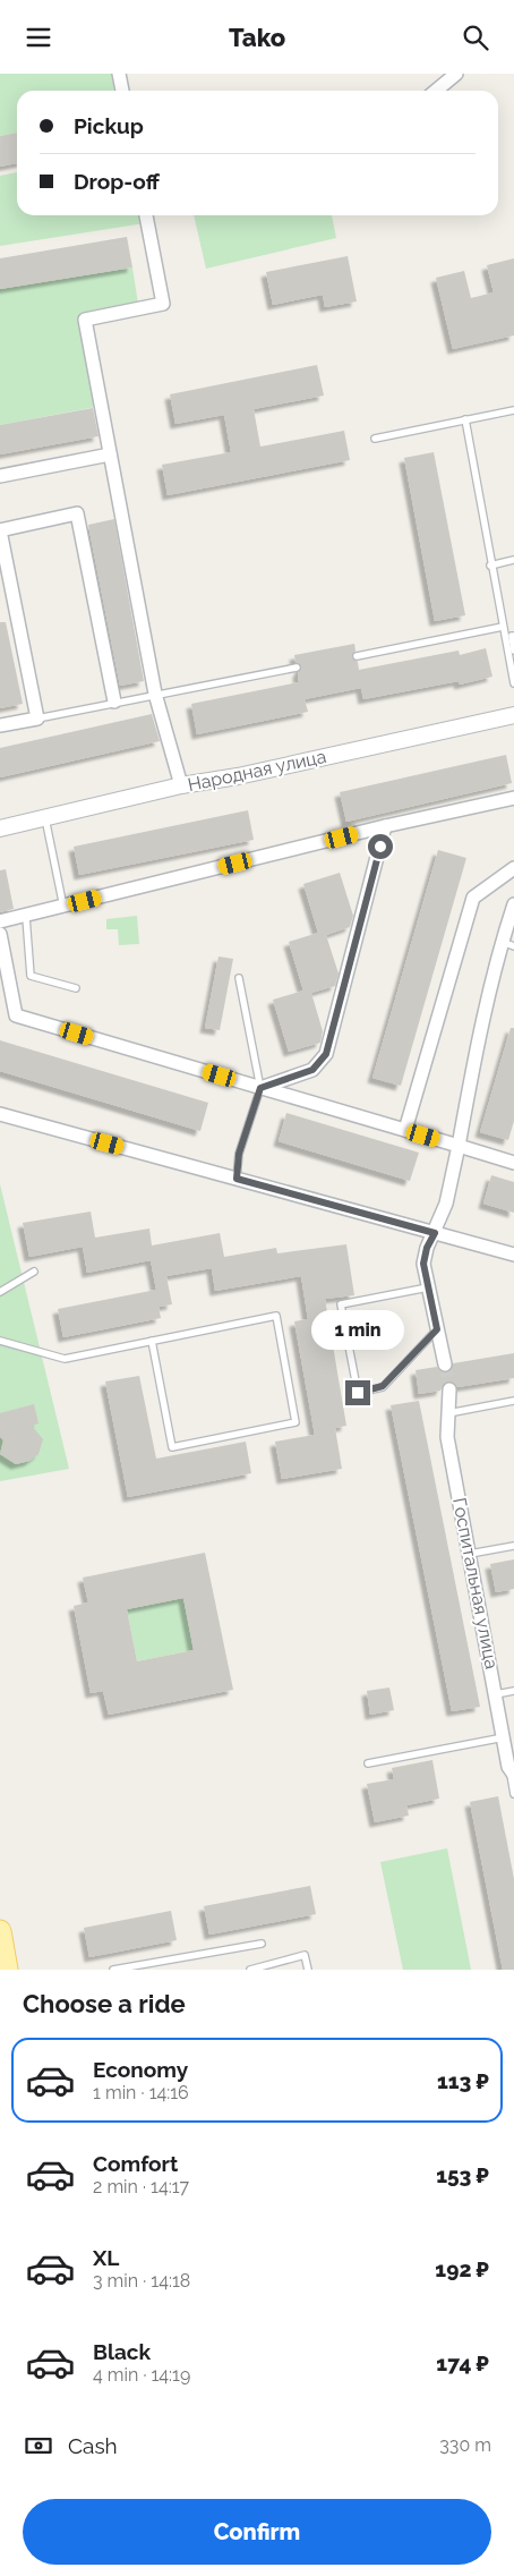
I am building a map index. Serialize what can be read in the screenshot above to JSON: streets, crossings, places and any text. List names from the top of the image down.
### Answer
{
  "streets": {
    "street": ["Народная улица", "Госпитальная улица"]
  },
  "page": {
    "header": "Tako",
    "banner": ["Pickup", "Drop-off"],
    "bubble": "1 min",
    "heading": "Choose a ride",
    "list": [
      {
        "name": "Economy",
        "note": "1 min · 14:16",
        "value": "113 ₽"
      },
      {
        "name": "Comfort",
        "note": "2 min · 14:17",
        "value": "153 ₽"
      },
      {
        "name": "XL",
        "note": "3 min · 14:18",
        "value": "192 ₽"
      },
      {
        "name": "Black",
        "note": "4 min · 14:19",
        "value": "174 ₽"
      }
    ],
    "pay": ["Cash", "330 m"],
    "buttons": "Confirm"
  }
}
